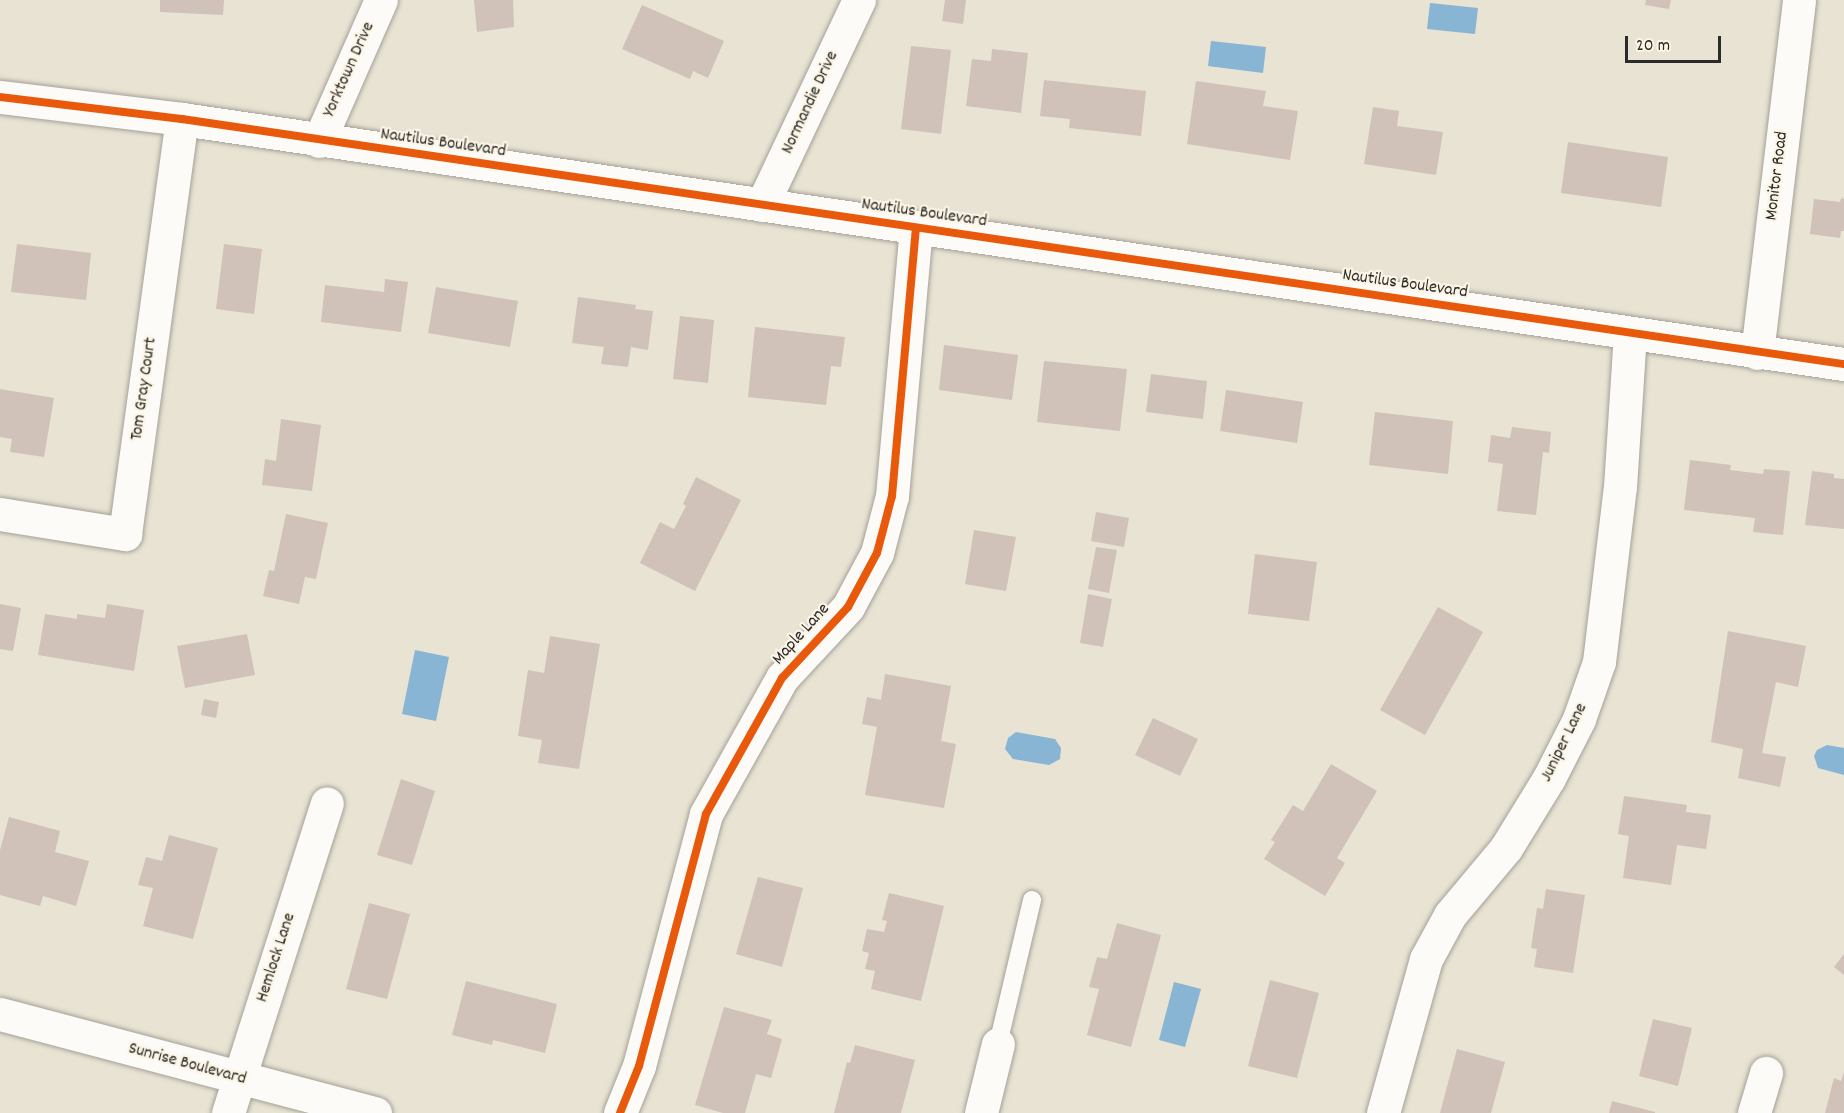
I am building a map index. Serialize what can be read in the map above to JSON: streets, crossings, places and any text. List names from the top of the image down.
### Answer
{
  "streets": {
    "street": [
      "Yorktown Drive",
      "Normandie Drive",
      "Nautilus Boulevard",
      "Monitor Road",
      "Tom Gray Court",
      "Maple Lane",
      "Juniper Lane",
      "Hemlock Lane",
      "Sunrise Boulevard"
    ]
  },
  "crossings": [
    ["Yorktown Drive", "Nautilus Boulevard"],
    ["Normandie Drive", "Nautilus Boulevard"],
    ["Nautilus Boulevard", "Monitor Road"],
    ["Nautilus Boulevard", "Tom Gray Court"],
    ["Nautilus Boulevard", "Maple Lane"],
    ["Nautilus Boulevard", "Juniper Lane"],
    ["Hemlock Lane", "Sunrise Boulevard"]
  ],
  "scale_bar": "20 m"
}
